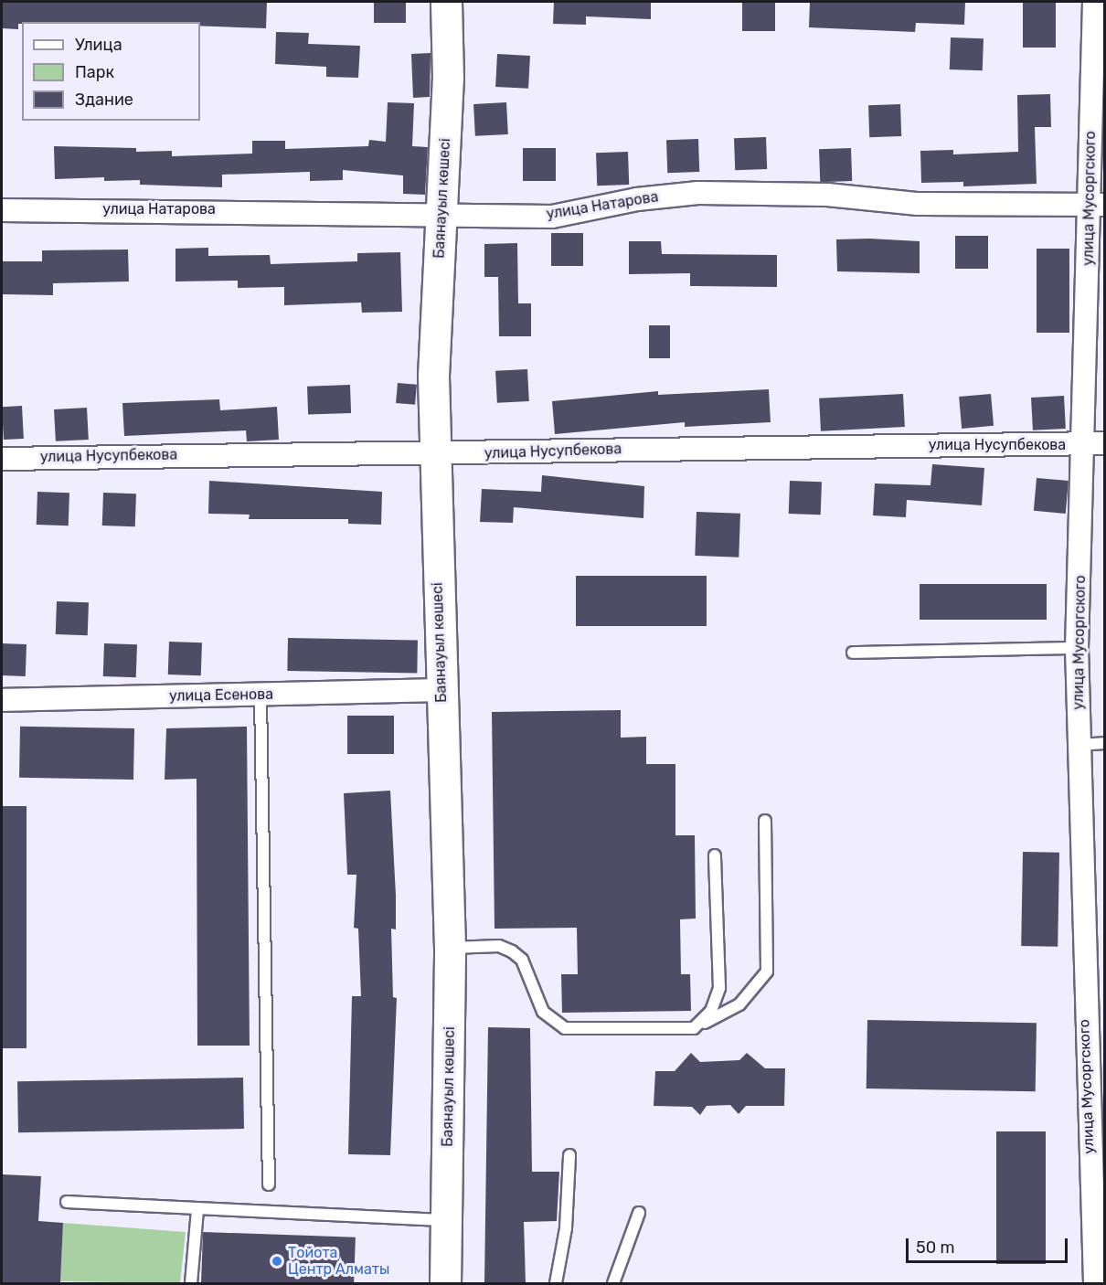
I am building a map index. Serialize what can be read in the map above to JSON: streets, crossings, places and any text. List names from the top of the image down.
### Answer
{
  "streets": {
    "main road": ["Баянауыл көшесі"],
    "street": [
      "улица Мусоргского",
      "улица Натарова",
      "улица Нусупбекова",
      "улица Есенова"
    ]
  },
  "crossings": [
    ["Баянауыл көшесі", "улица Натарова"],
    ["Баянауыл көшесі", "улица Нусупбекова"],
    ["Баянауыл көшесі", "улица Есенова"],
    ["улица Мусоргского", "улица Натарова"],
    ["улица Мусоргского", "улица Нусупбекова"]
  ],
  "places": ["Тойота Центр Алматы"],
  "legend": ["Улица", "Парк", "Здание"],
  "scale_bar": "50 m"
}
